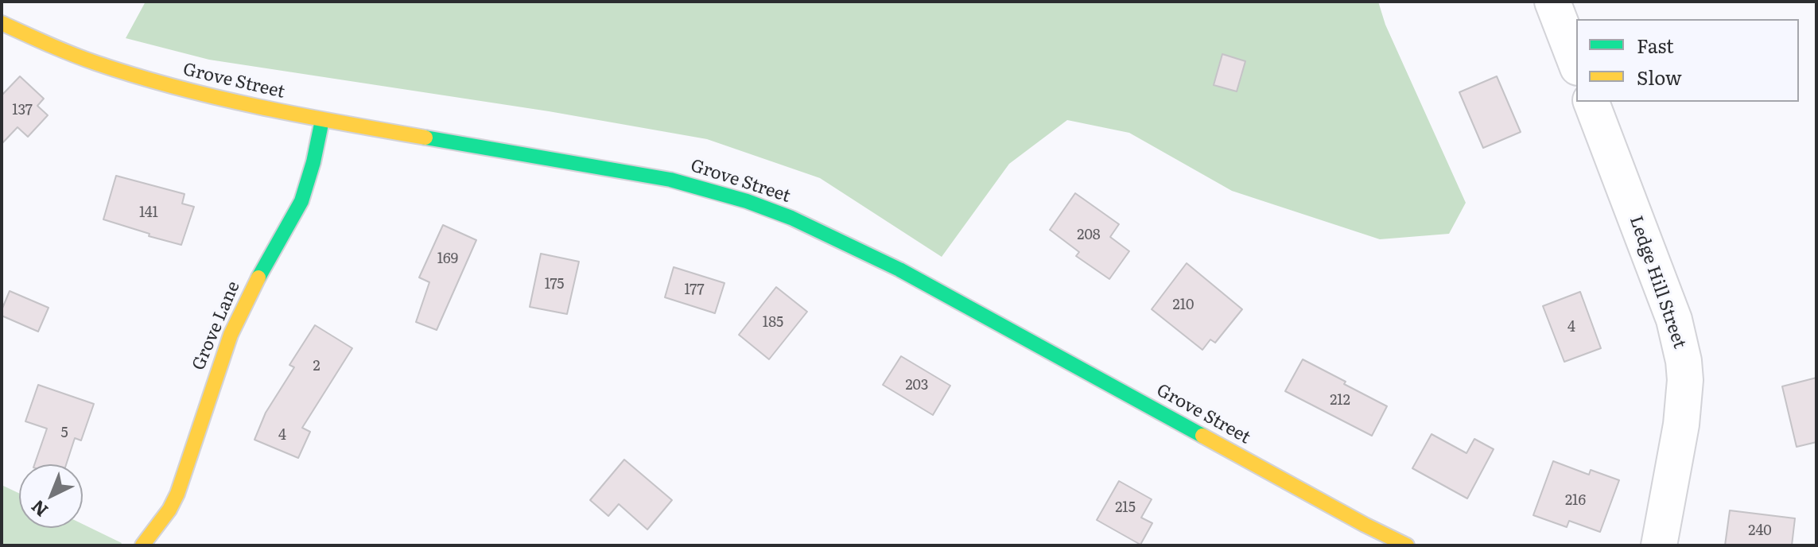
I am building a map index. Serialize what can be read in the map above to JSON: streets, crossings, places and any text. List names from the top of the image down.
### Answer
{
  "streets": {
    "street": ["Grove Street", "Ledge Hill Street", "Grove Lane"]
  },
  "crossings": [
    ["Grove Street", "Grove Lane"]
  ],
  "house_numbers": [
    "137",
    "141",
    "208",
    "169",
    "175",
    "177",
    "210",
    "185",
    "4",
    "2",
    "203",
    "212",
    "5",
    "4",
    "216",
    "215",
    "240"
  ],
  "legend": ["Fast", "Slow"],
  "north": "bottom left"
}
